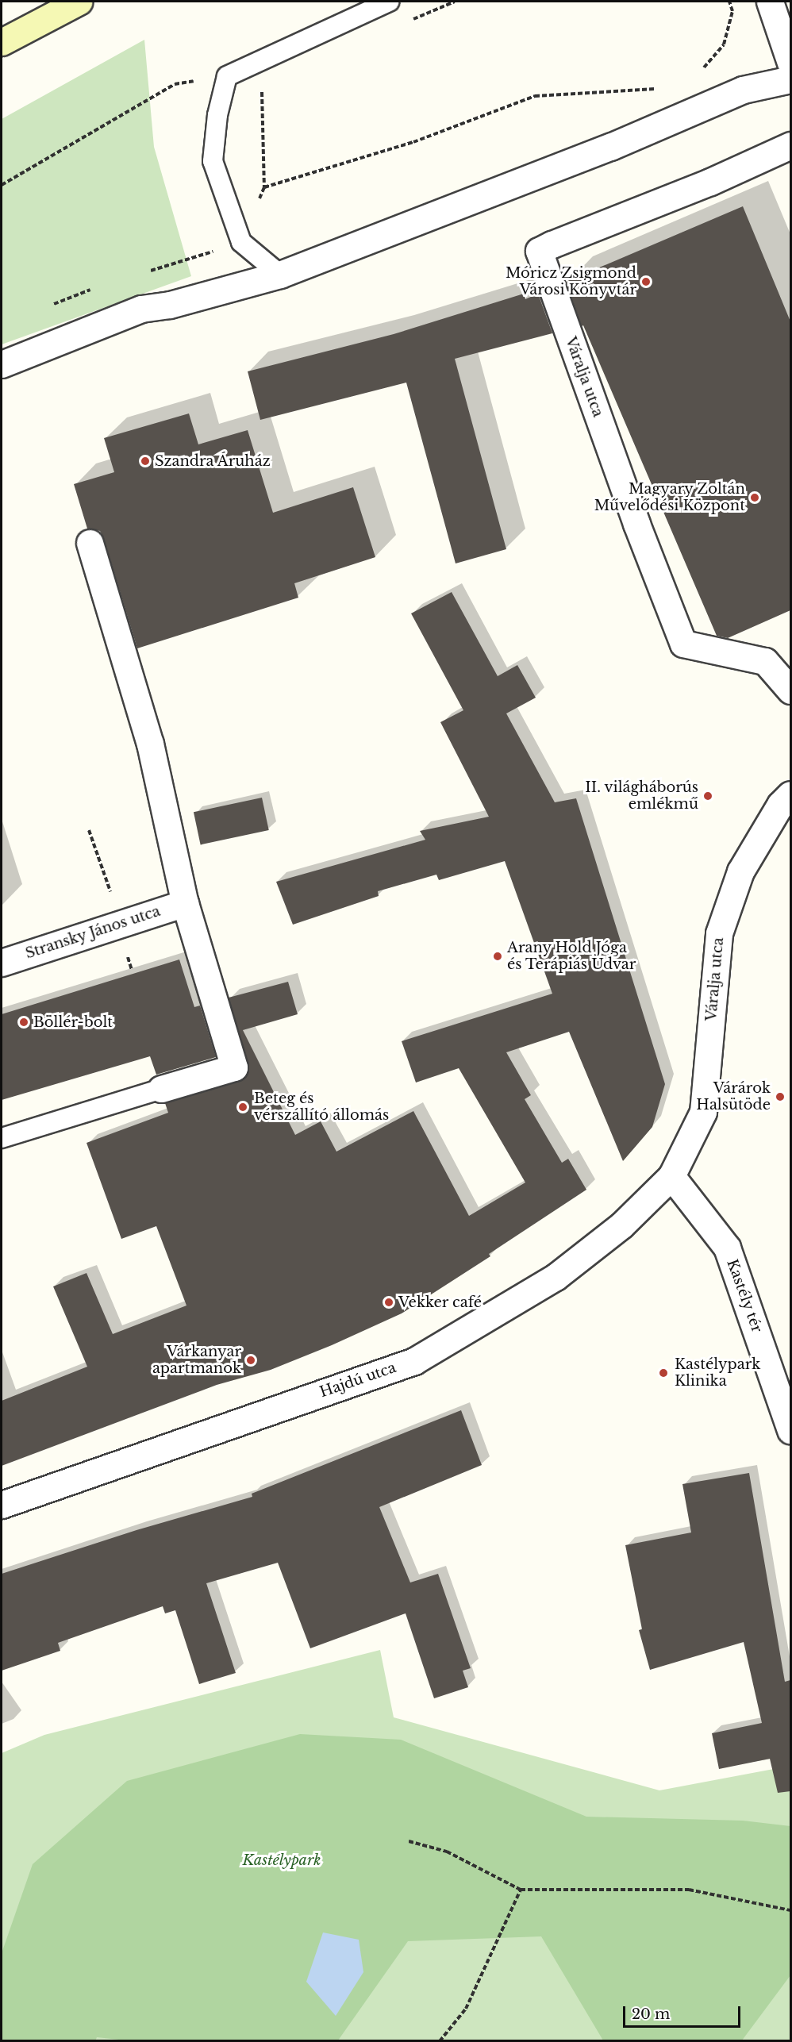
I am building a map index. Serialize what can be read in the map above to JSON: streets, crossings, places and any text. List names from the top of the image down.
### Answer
{
  "streets": {
    "street": [
      "Váralja utca",
      "Stransky János utca",
      "Kastély tér",
      "Hajdú utca"
    ]
  },
  "crossings": [
    ["Váralja utca", "Kastély tér"],
    ["Váralja utca", "Hajdú utca"],
    ["Kastély tér", "Hajdú utca"]
  ],
  "parks": ["Kastélypark"],
  "places": [
    "Móricz Zsigmond Városi Könyvtár",
    "Szandra Áruház",
    "Magyary Zoltán Művelődési Központ",
    "II. világháborús emlékmű",
    "Arany Hold Jóga és Terápiás Udvar",
    "Böllér-bolt",
    "Várárok Halsütöde",
    "Beteg és vérszállító állomás",
    "Vekker café",
    "Várkanyar apartmanok",
    "Kastélypark Klinika"
  ],
  "scale_bar": "20 m"
}
